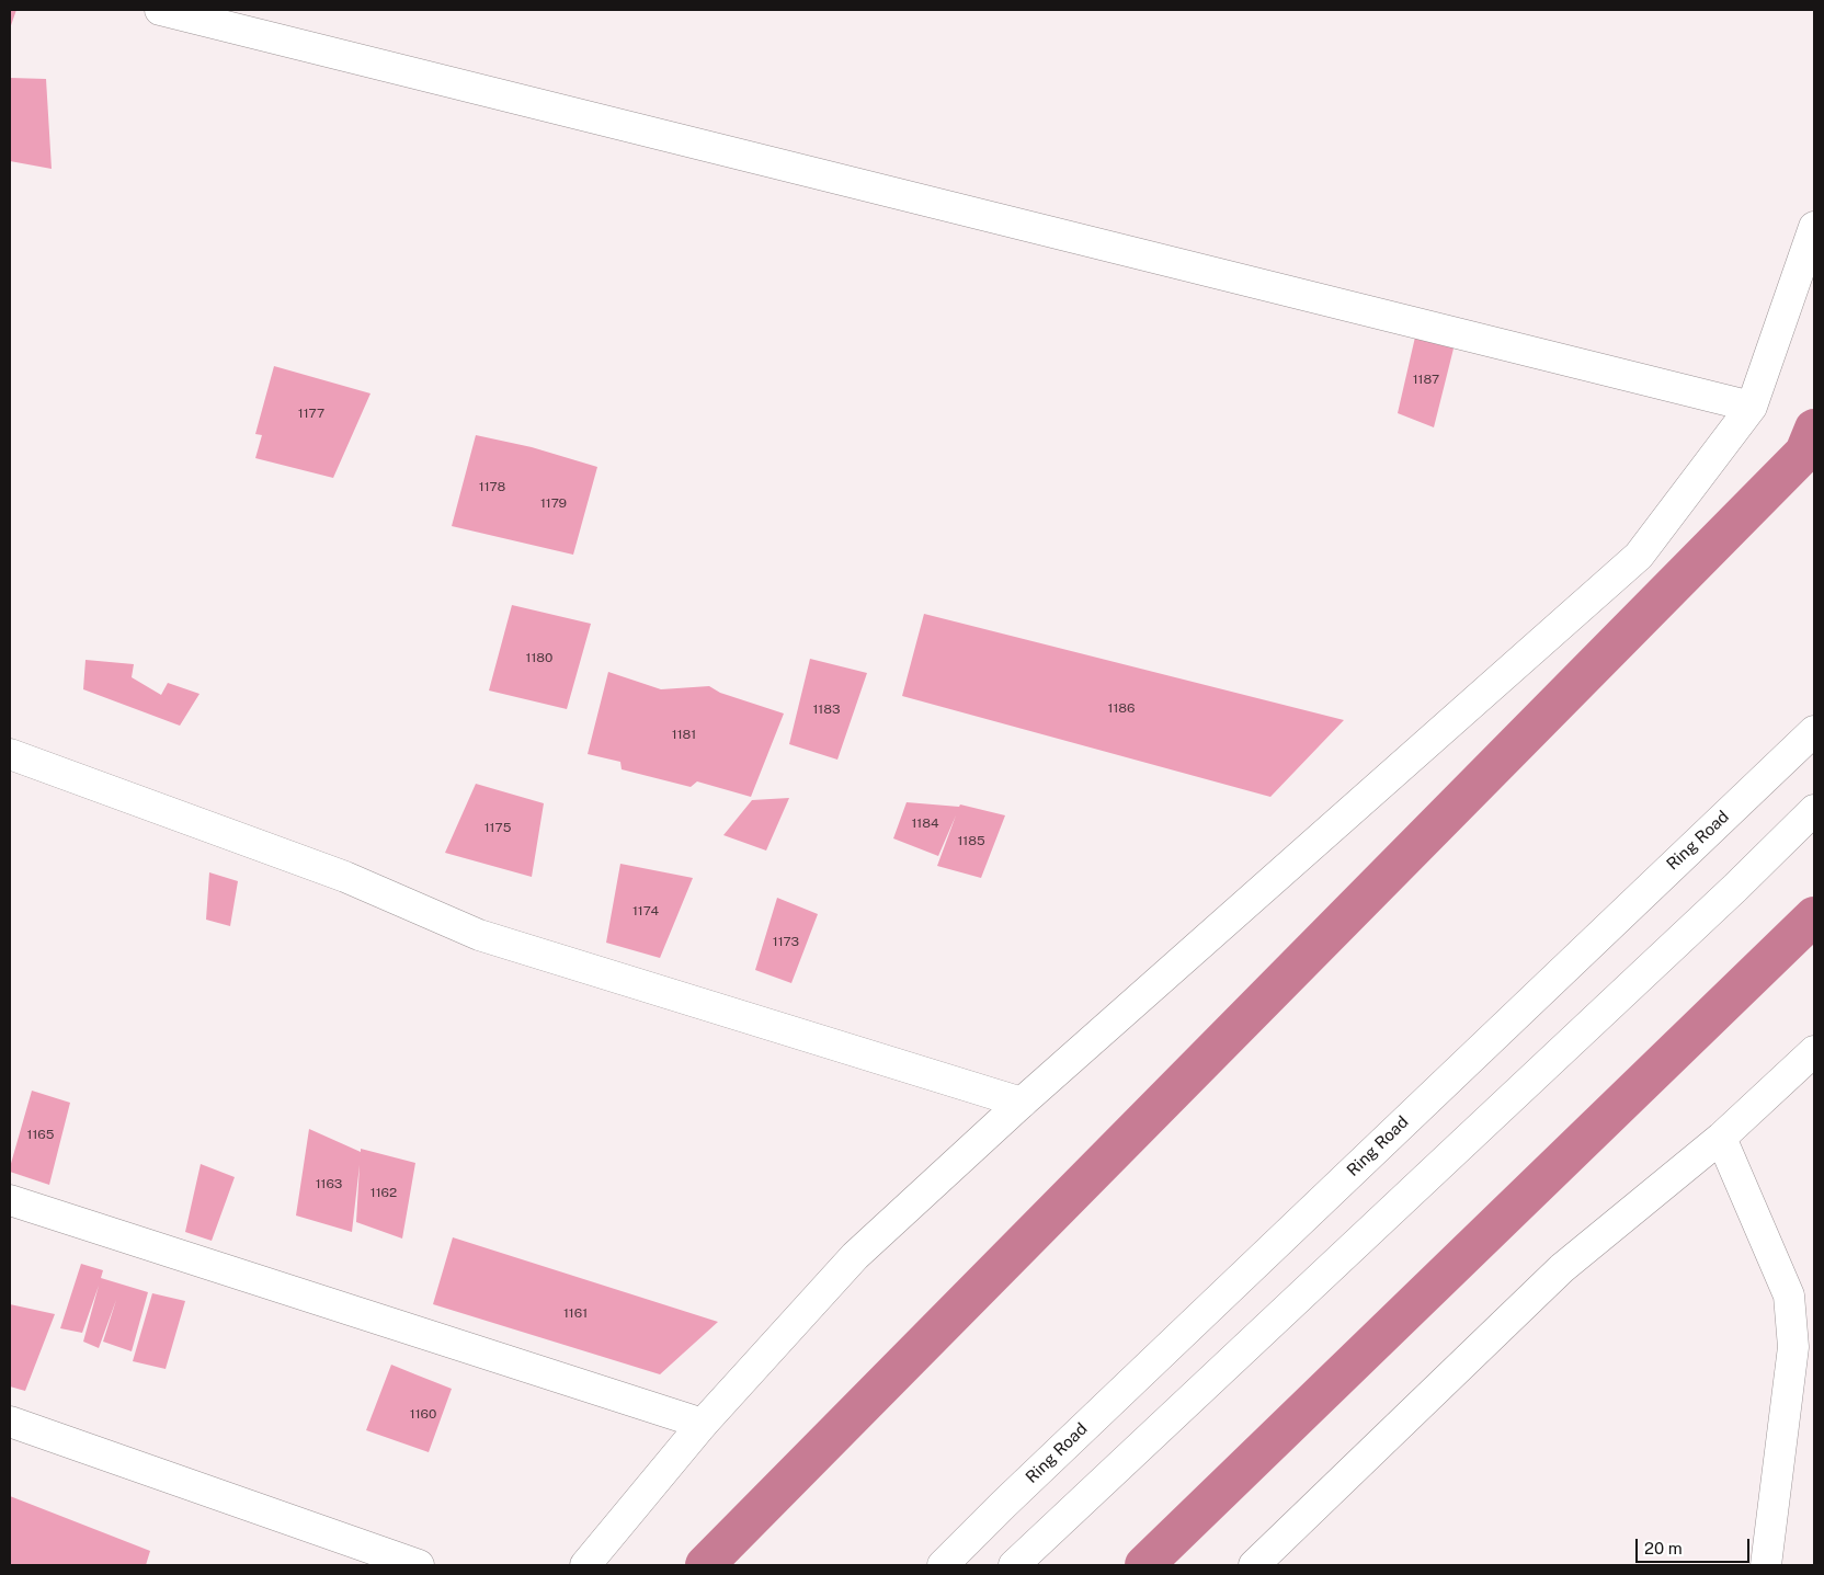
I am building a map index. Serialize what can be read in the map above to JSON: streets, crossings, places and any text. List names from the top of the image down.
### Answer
{
  "streets": {
    "main road": ["Ring Road"]
  },
  "house_numbers": [
    "1187",
    "1177",
    "1178",
    "1179",
    "1180",
    "1186",
    "1183",
    "1181",
    "1184",
    "1175",
    "1185",
    "1174",
    "1173",
    "1165",
    "1163",
    "1162",
    "1161",
    "1160"
  ],
  "scale_bar": "20 m"
}
